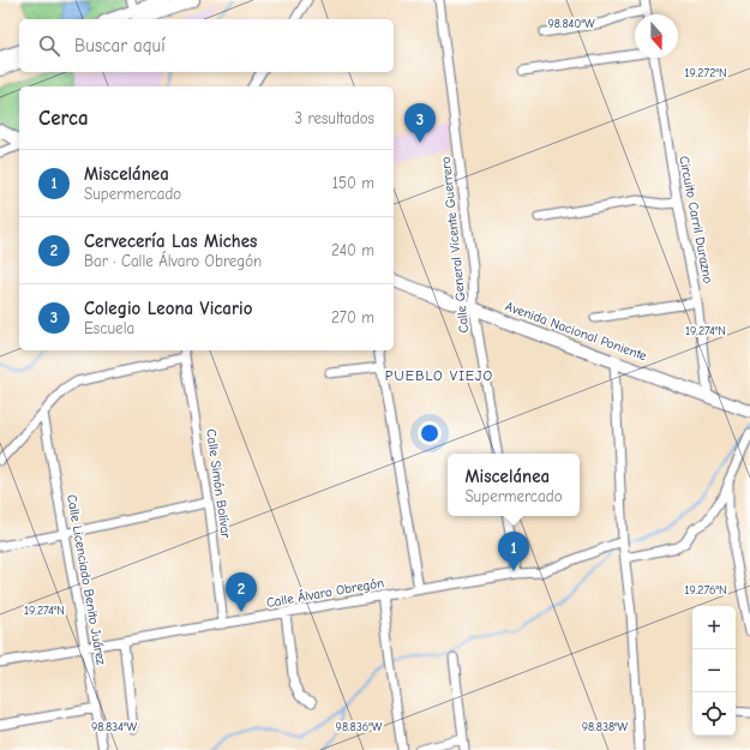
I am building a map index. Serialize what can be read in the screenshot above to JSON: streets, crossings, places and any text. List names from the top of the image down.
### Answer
{
  "streets": {
    "street": [
      "Circuito Carril Durazno",
      "Calle General Vicente Guerrero",
      "Avenida Nacional Poniente",
      "Calle Simón Bolívar",
      "Calle Licenciado Benito Juárez",
      "Calle Álvaro Obregón"
    ]
  },
  "crossings": [
    ["Circuito Carril Durazno", "Avenida Nacional Poniente"],
    ["Calle General Vicente Guerrero", "Avenida Nacional Poniente"],
    ["Calle Simón Bolívar", "Calle Álvaro Obregón"],
    ["Calle Licenciado Benito Juárez", "Calle Álvaro Obregón"]
  ],
  "districts": ["PUEBLO VIEJO"],
  "north": "bottom",
  "page": {
    "search": "Buscar aquí",
    "heading": ["Cerca", "3 resultados"],
    "pins": ["3", "1", "2"],
    "list": [
      {
        "mark": "1",
        "name": "Miscelánea",
        "note": "Supermercado",
        "value": "150 m"
      },
      {
        "mark": "2",
        "name": "Cervecería Las Miches",
        "note": "Bar · Calle Álvaro Obregón",
        "value": "240 m"
      },
      {
        "mark": "3",
        "name": "Colegio Leona Vicario",
        "note": "Escuela",
        "value": "270 m"
      }
    ],
    "popup": ["Miscelánea", "Supermercado"],
    "map_buttons": ["+", "−"]
  },
  "coordinates": [
    "98.840°W",
    "19.272°N",
    "19.274°N",
    "19.276°N",
    "98.834°W",
    "98.836°W",
    "98.838°W"
  ]
}
